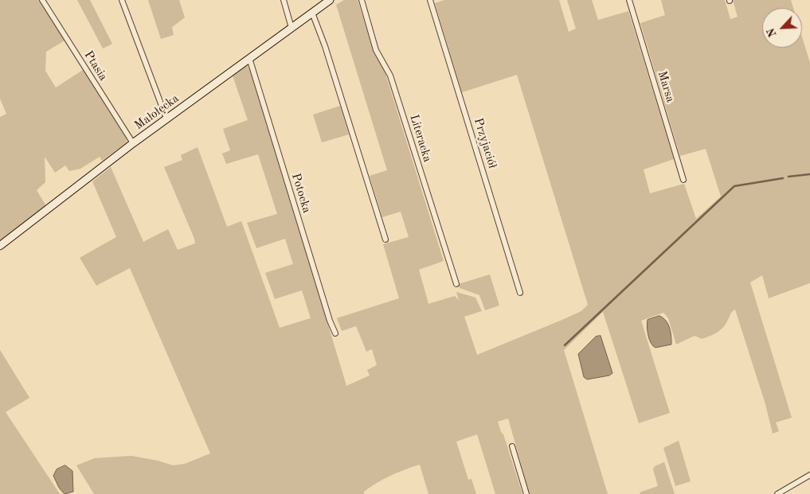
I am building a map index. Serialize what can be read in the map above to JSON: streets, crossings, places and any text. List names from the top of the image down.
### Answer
{
  "streets": {
    "street": [
      "Ptasia",
      "Marsa",
      "Małołęcka",
      "Literacka",
      "Przyjaciół",
      "Potocka"
    ]
  },
  "crossings": [
    ["Ptasia", "Małołęcka"],
    ["Małołęcka", "Potocka"]
  ],
  "north": "bottom left"
}
